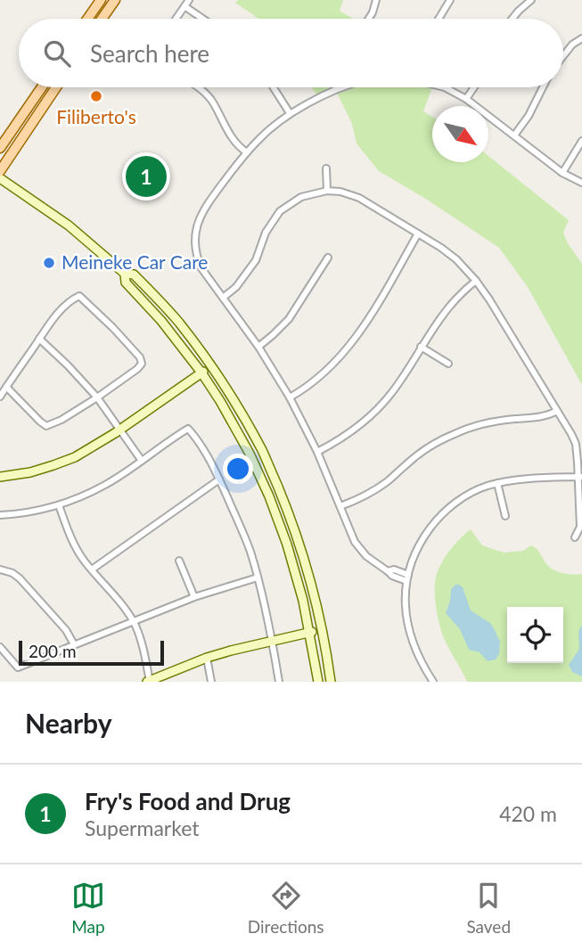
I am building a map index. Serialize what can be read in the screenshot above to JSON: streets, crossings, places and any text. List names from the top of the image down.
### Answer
{
  "places": ["Filiberto's", "Meineke Car Care"],
  "scale_bar": "200 m",
  "north": "bottom right",
  "page": {
    "search": "Search here",
    "pins": "1",
    "scale": "200 m",
    "heading": "Nearby",
    "list": [
      {
        "mark": "1",
        "name": "Fry's Food and Drug",
        "note": "Supermarket",
        "value": "420 m"
      }
    ],
    "nav": ["Map", "Directions", "Saved"]
  }
}
